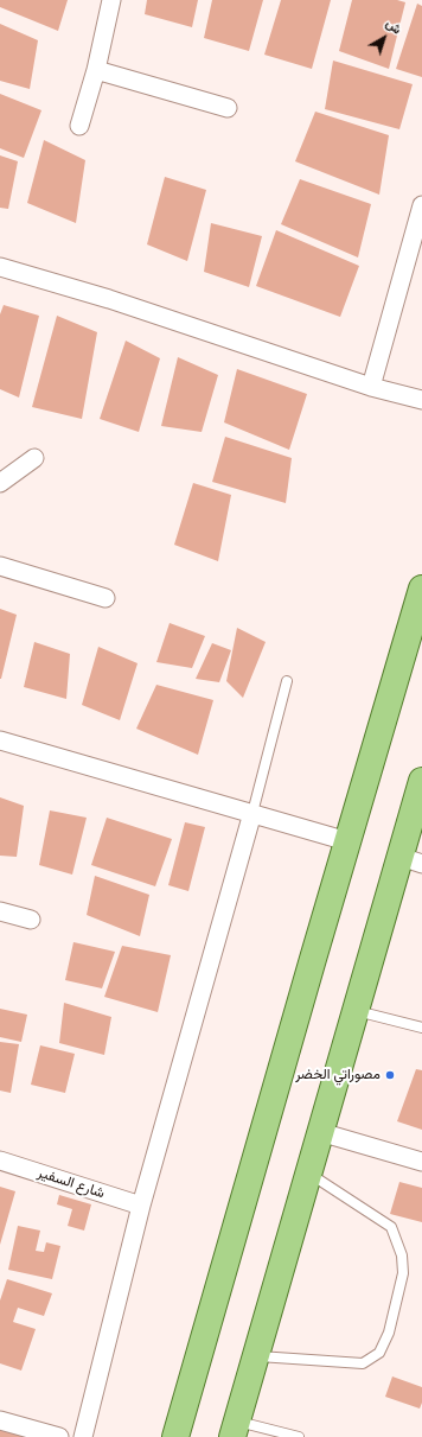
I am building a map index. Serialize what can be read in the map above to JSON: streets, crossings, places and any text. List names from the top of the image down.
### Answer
{
  "streets": {
    "street": ["شارع السفير"]
  },
  "places": ["مصوراتي الخضر"],
  "north": "top right"
}
